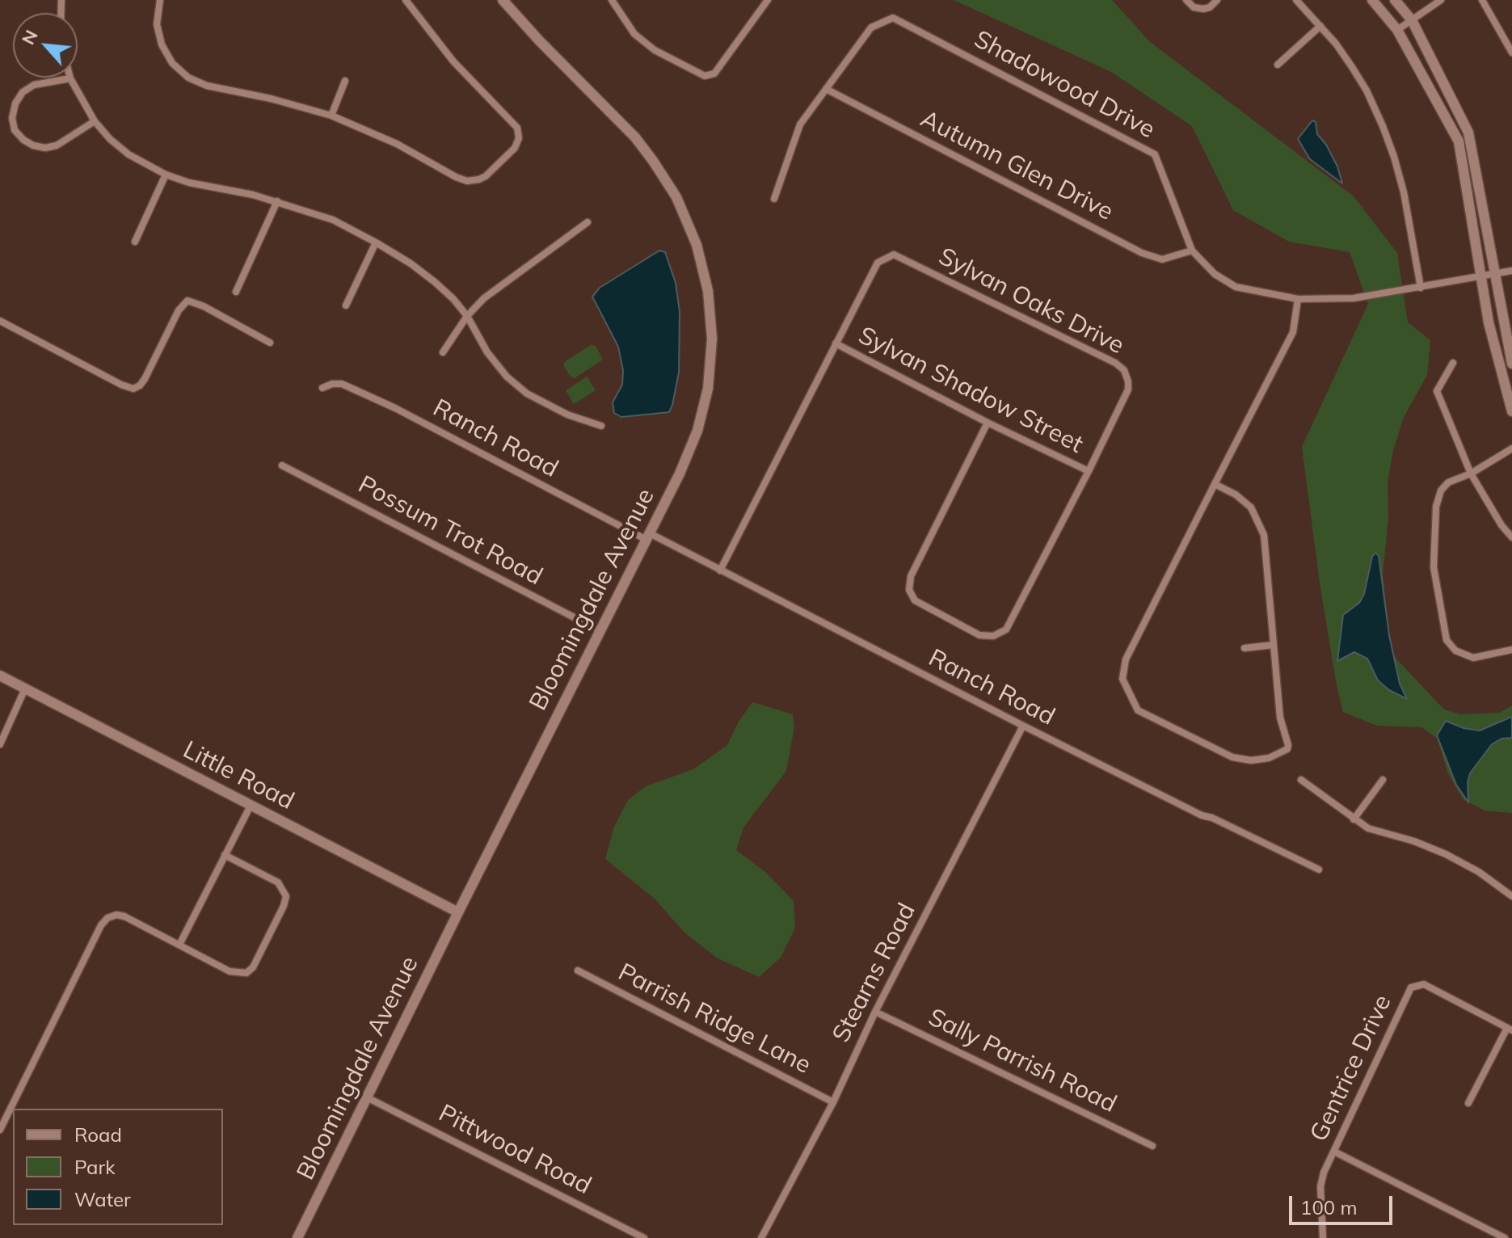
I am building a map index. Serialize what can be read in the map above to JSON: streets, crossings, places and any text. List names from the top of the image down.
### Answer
{
  "streets": {
    "street": [
      "Shadowood Drive",
      "Autumn Glen Drive",
      "Sylvan Oaks Drive",
      "Sylvan Shadow Street",
      "Ranch Road",
      "Possum Trot Road",
      "Bloomingdale Avenue",
      "Little Road",
      "Stearns Road",
      "Parrish Ridge Lane",
      "Sally Parrish Road",
      "Gentrice Drive",
      "Pittwood Road"
    ]
  },
  "crossings": [
    ["Shadowood Drive", "Autumn Glen Drive"],
    ["Sylvan Oaks Drive", "Sylvan Shadow Street"],
    ["Sylvan Oaks Drive", "Ranch Road"],
    ["Ranch Road", "Bloomingdale Avenue"],
    ["Ranch Road", "Stearns Road"],
    ["Possum Trot Road", "Bloomingdale Avenue"],
    ["Bloomingdale Avenue", "Little Road"],
    ["Bloomingdale Avenue", "Pittwood Road"],
    ["Stearns Road", "Parrish Ridge Lane"],
    ["Stearns Road", "Sally Parrish Road"]
  ],
  "legend": ["Road", "Park", "Water"],
  "scale_bar": "100 m",
  "north": "top left"
}
